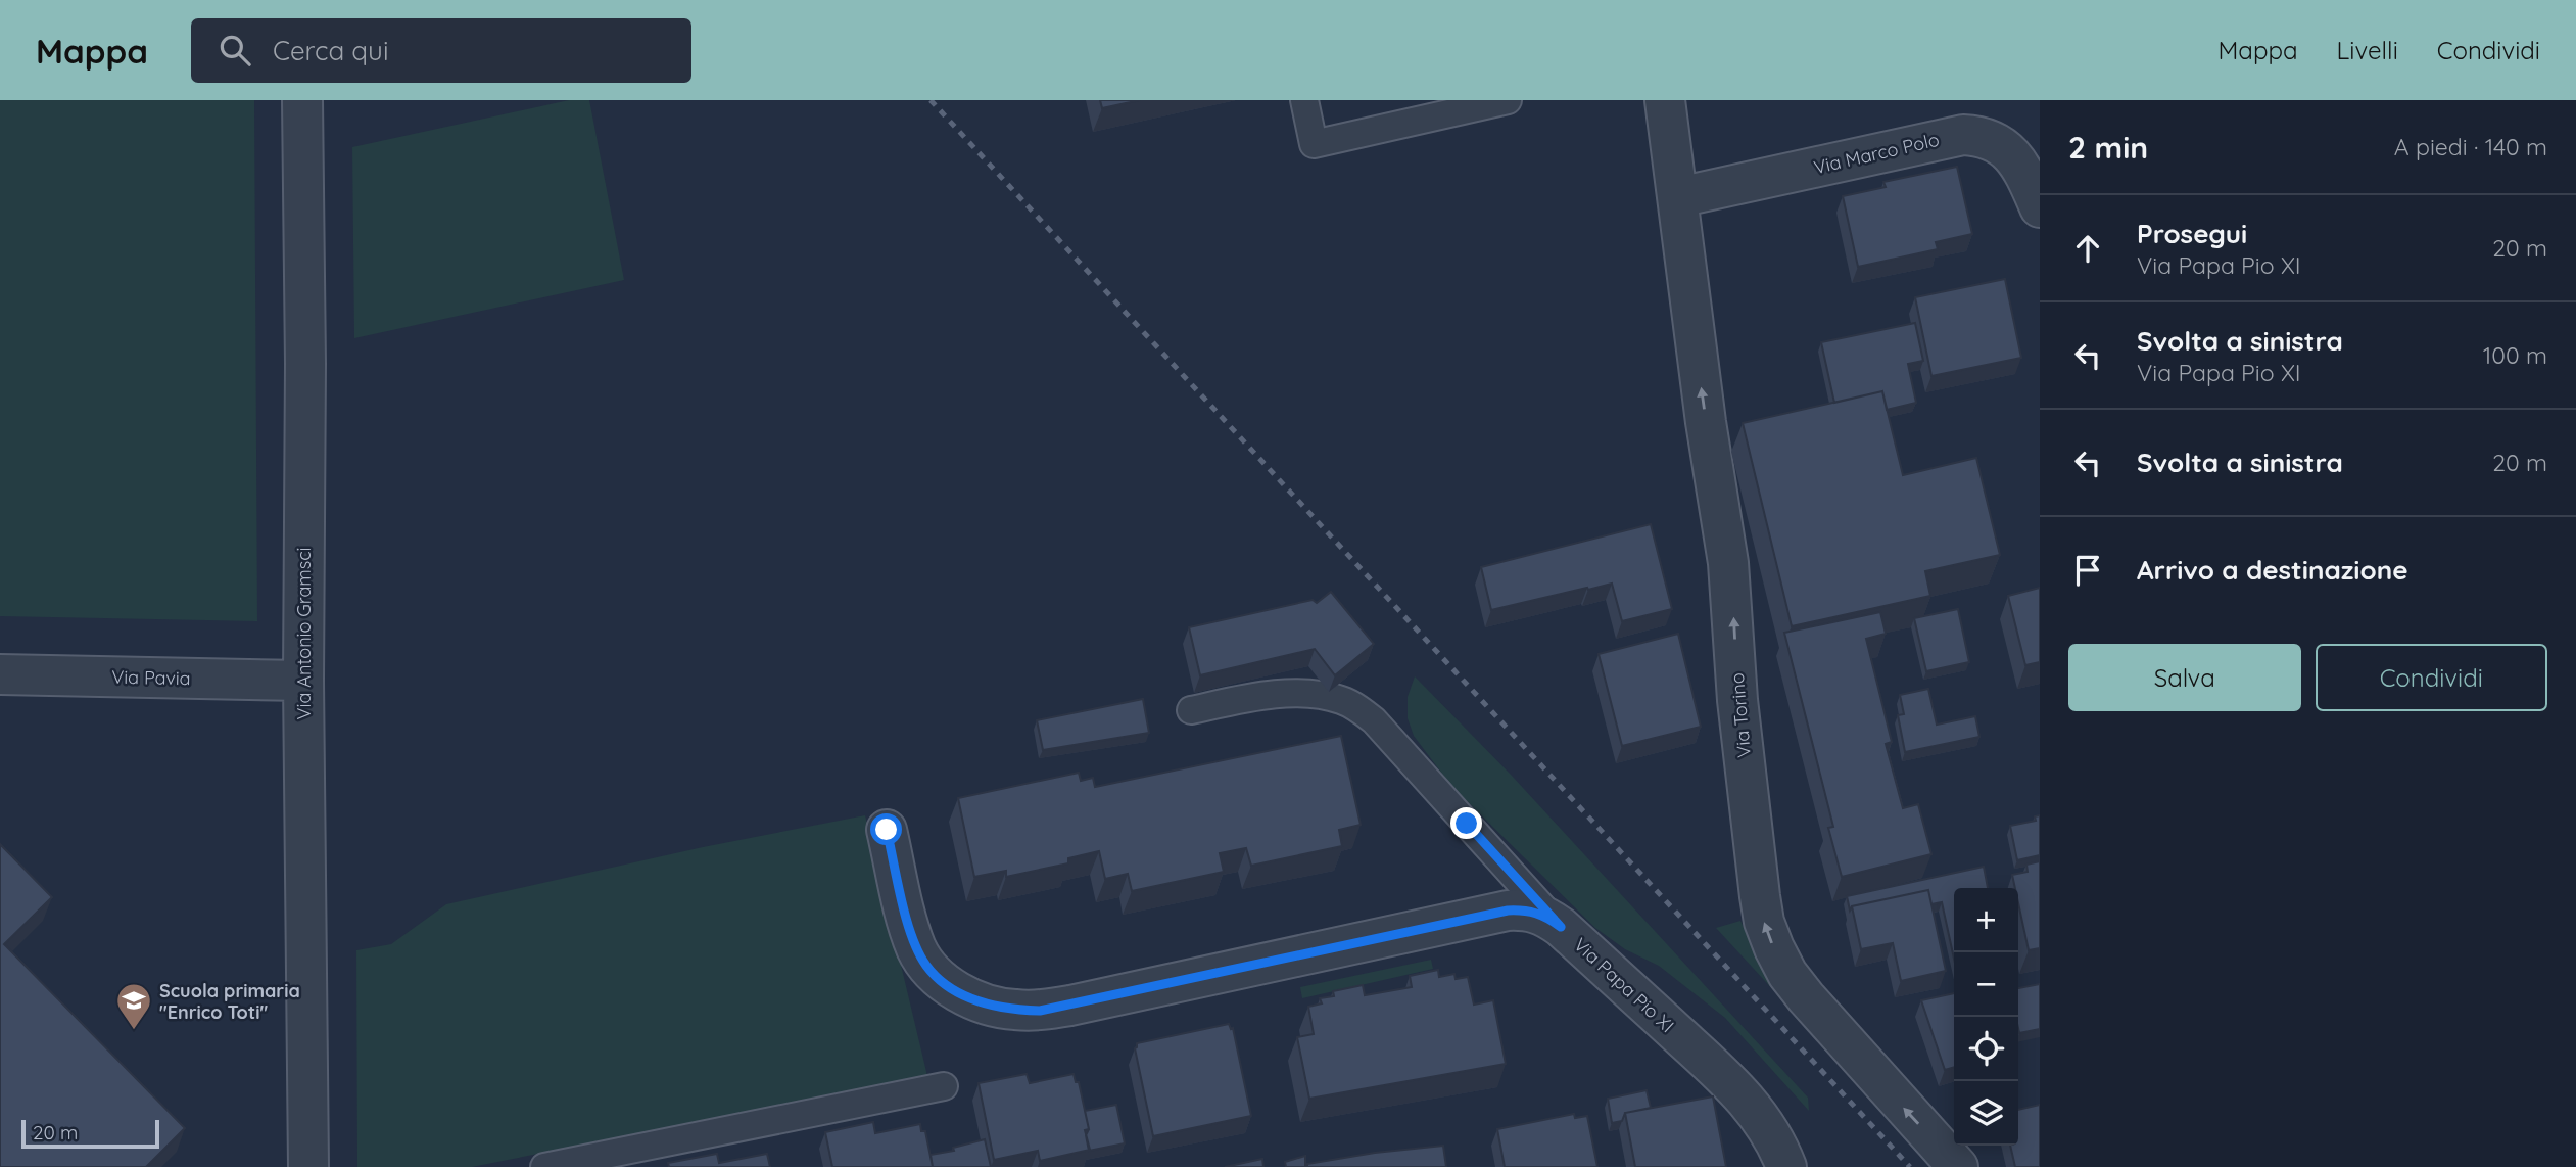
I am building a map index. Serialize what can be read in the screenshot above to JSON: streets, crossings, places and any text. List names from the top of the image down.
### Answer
{
  "streets": {
    "street": [
      "Via Marco Polo",
      "Via Antonio Gramsci",
      "Via Pavia",
      "Via Torino",
      "Via Papa Pio XI"
    ]
  },
  "crossings": [
    ["Via Marco Polo", "Via Torino"],
    ["Via Antonio Gramsci", "Via Pavia"]
  ],
  "one_way": ["Via Torino"],
  "places": {
    "school or university": ["Scuola primaria \"Enrico Toti\""]
  },
  "scale_bar": "20 m",
  "page": {
    "header": "Mappa",
    "search": "Cerca qui",
    "nav": ["Mappa", "Livelli", "Condividi"],
    "heading": ["2 min", "A piedi · 140 m"],
    "list": [
      ["Prosegui", "Via Papa Pio XI", "20 m"],
      ["Svolta a sinistra", "Via Papa Pio XI", "100 m"],
      ["Svolta a sinistra", "20 m"],
      "Arrivo a destinazione"
    ],
    "buttons": ["Salva", "Condividi"],
    "map_buttons": ["+", "−"],
    "scale": "20 m"
  }
}
